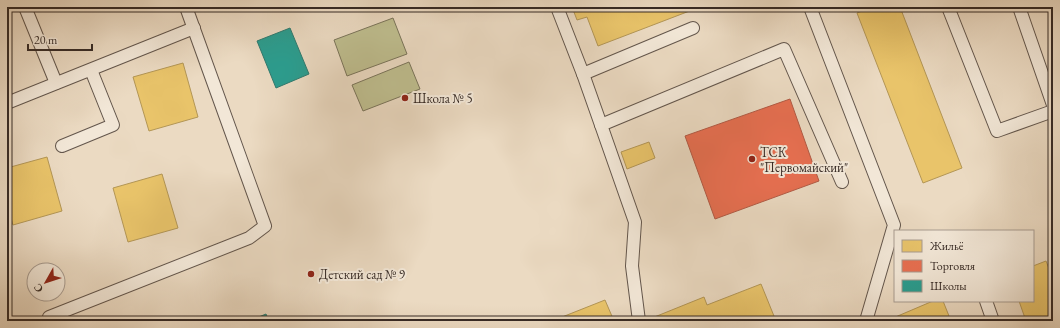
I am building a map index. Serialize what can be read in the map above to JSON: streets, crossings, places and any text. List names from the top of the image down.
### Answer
{
  "places": ["Школа № 5", "ТСК \"Первомайский\"", "Детский сад № 9"],
  "legend": ["Жильё", "Торговля", "Школы"],
  "scale_bar": "20 m",
  "north": "bottom left"
}
